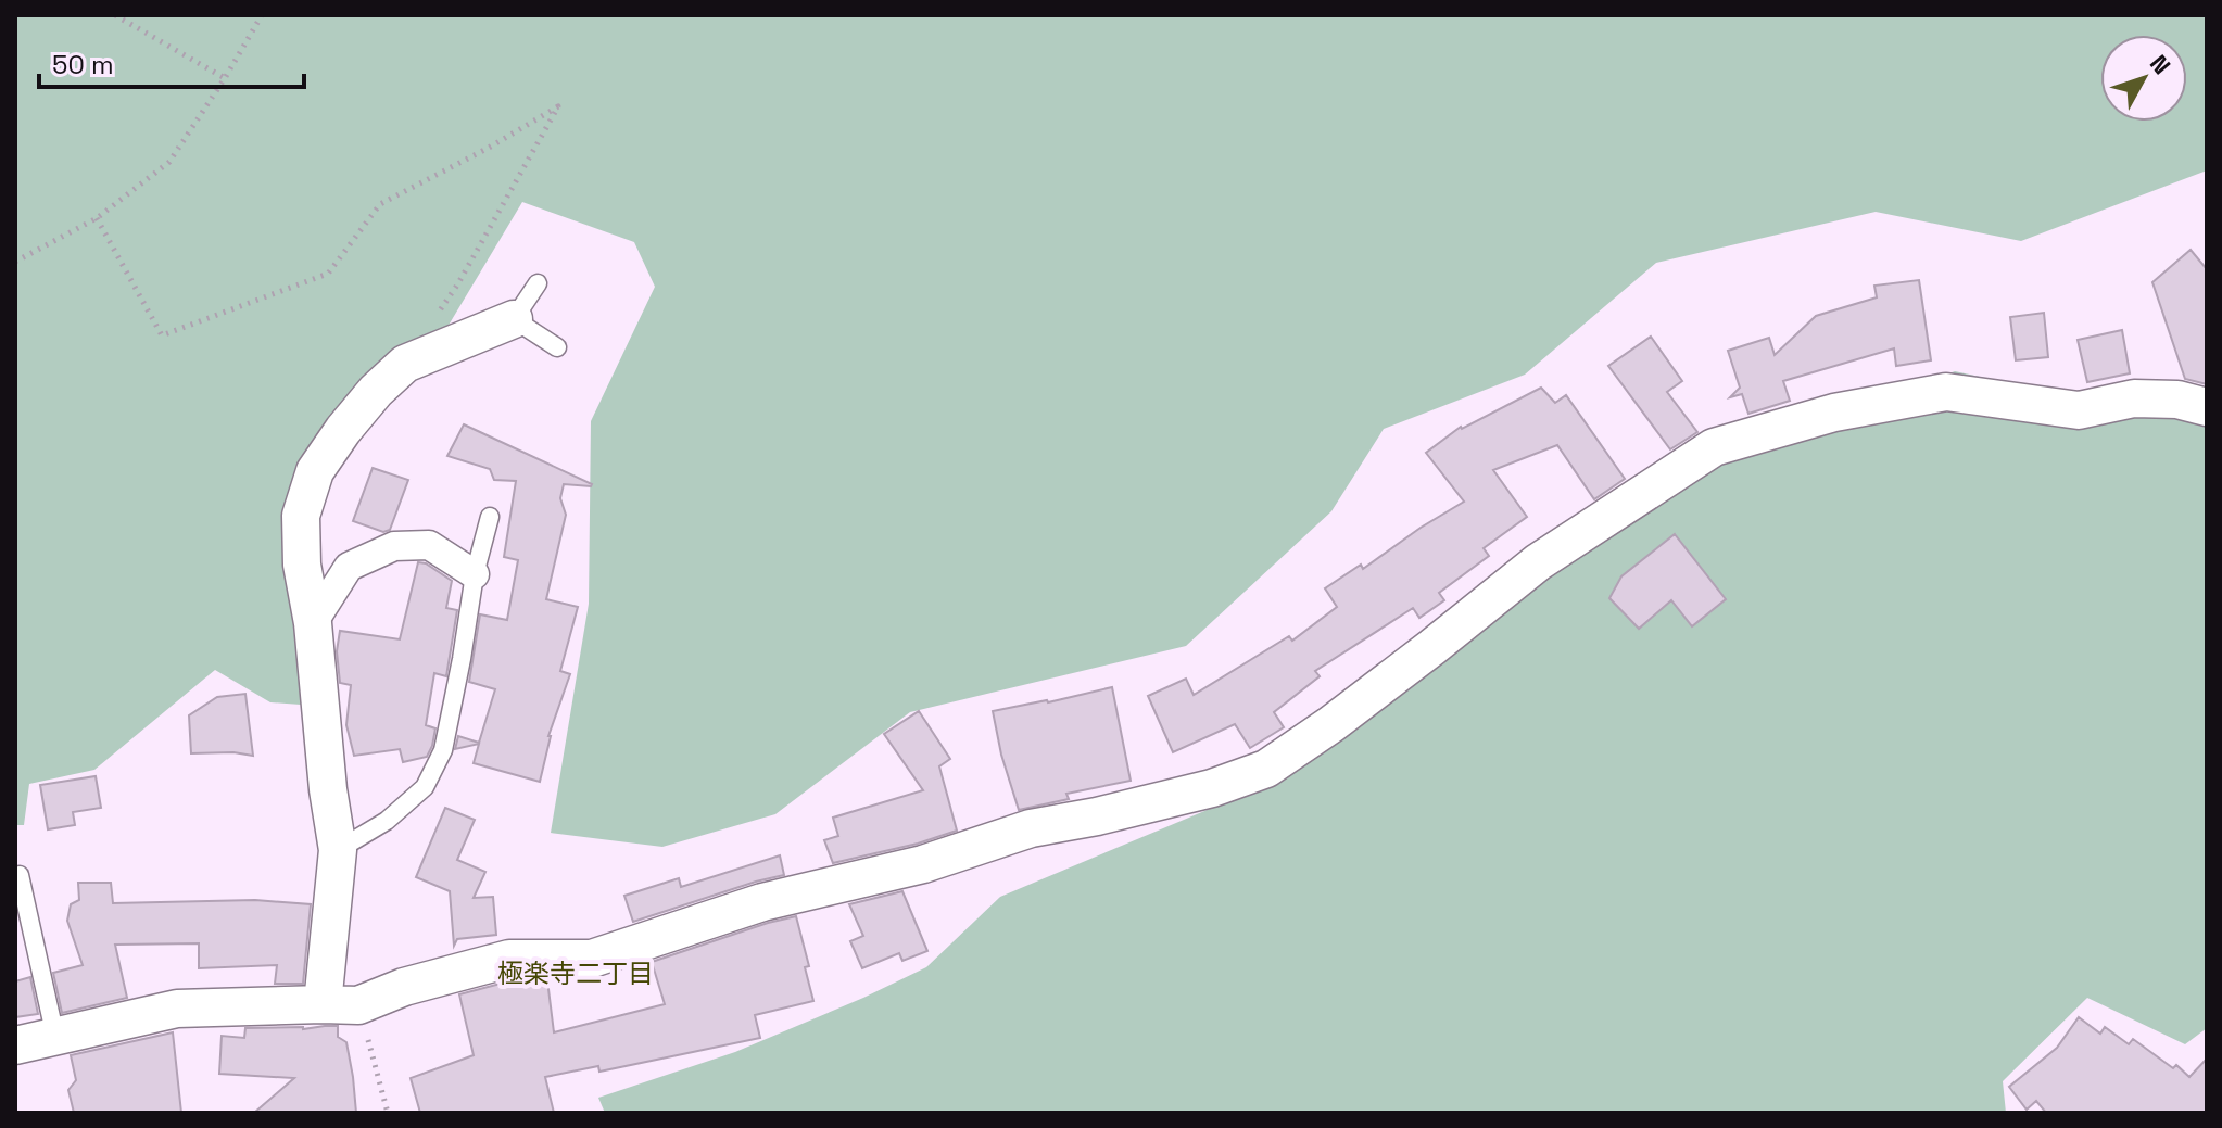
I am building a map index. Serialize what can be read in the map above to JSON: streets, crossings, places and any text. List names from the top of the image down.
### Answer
{
  "districts": ["極楽寺二丁目"],
  "scale_bar": "50 m",
  "north": "top right"
}
